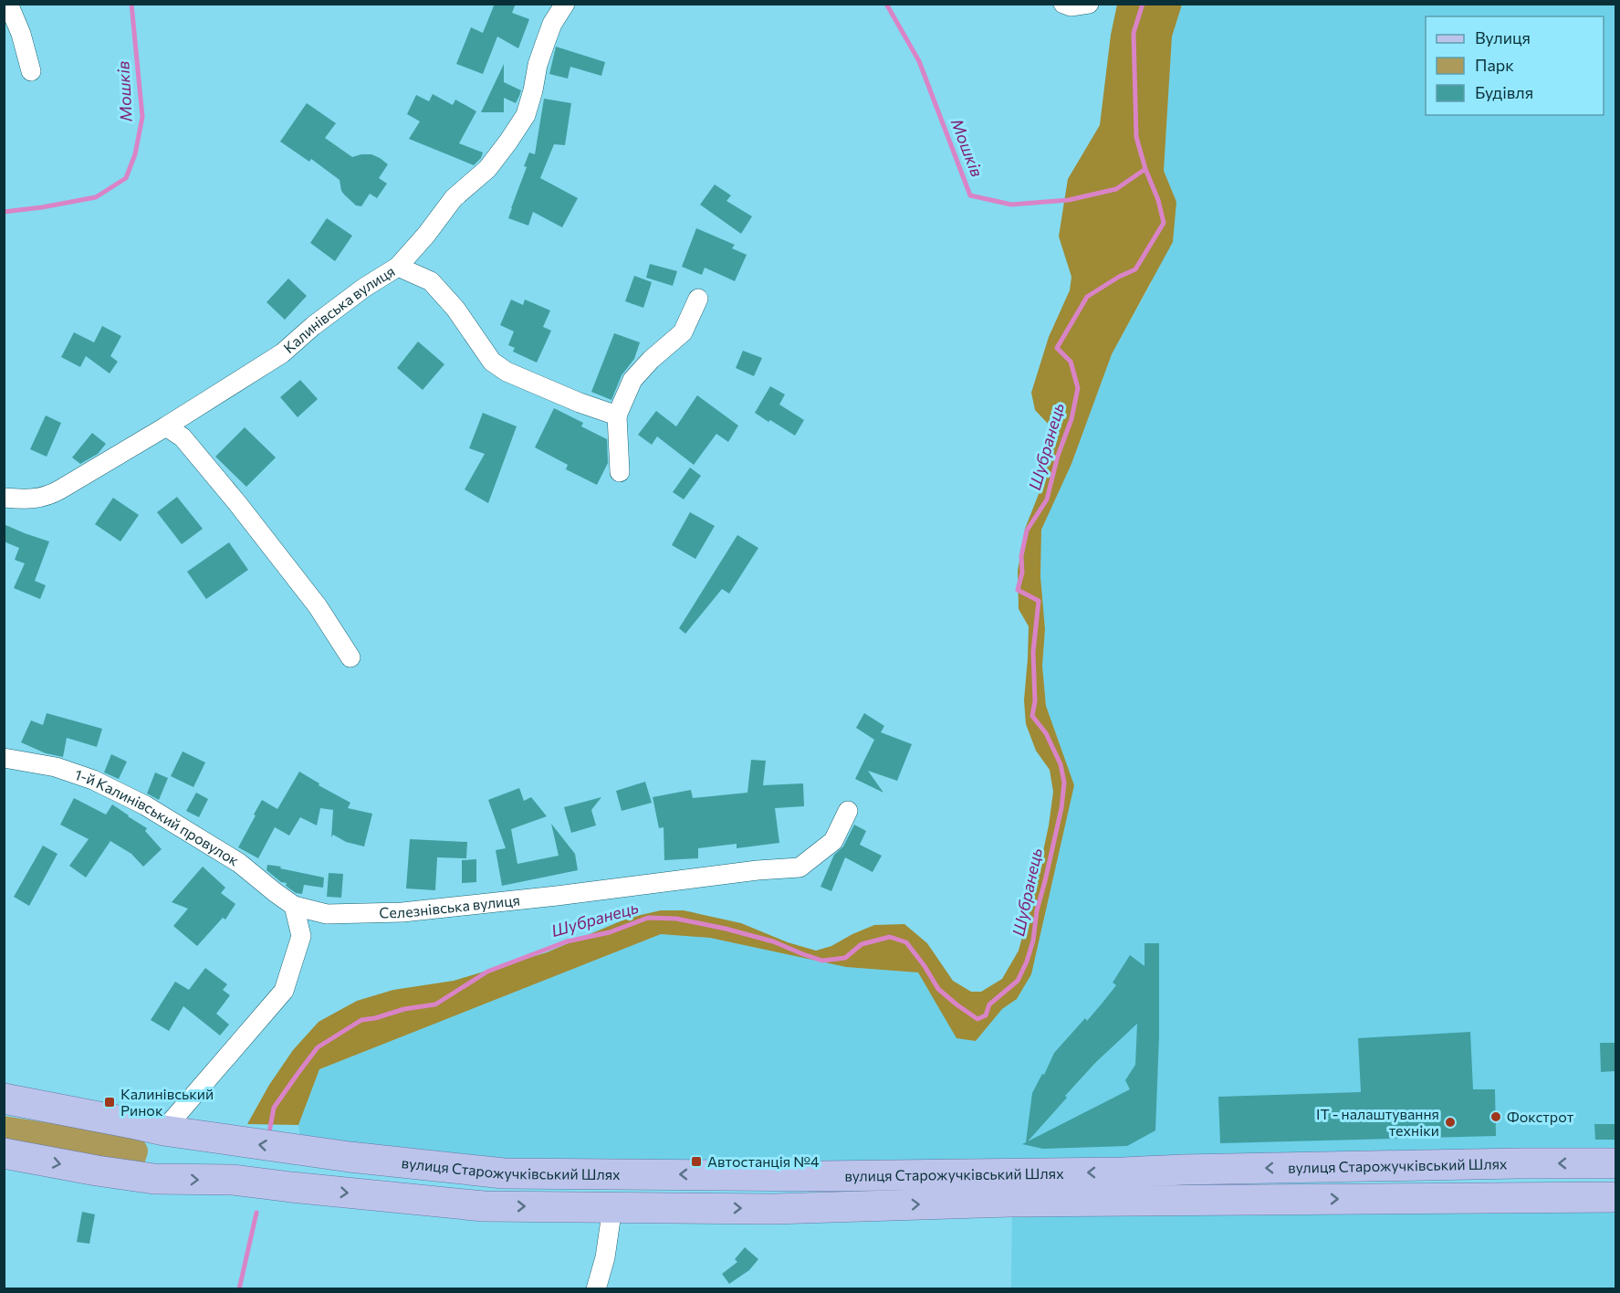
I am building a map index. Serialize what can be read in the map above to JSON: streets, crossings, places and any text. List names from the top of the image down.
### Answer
{
  "streets": {
    "main road": ["вулиця Старожучківський Шлях"],
    "street": ["Калинівська вулиця", "1-й Калинівський провулок", "Селезнівська вулиця"]
  },
  "crossings": [
    ["1-й Калинівський провулок", "Селезнівська вулиця"]
  ],
  "water": ["Мошків", "Шубранець"],
  "places": {
    "transit": ["Калинівський Ринок", "Автостанція №4"],
    "other": ["Фокстрот", "ІТ - налаштування техніки"]
  },
  "legend": ["Вулиця", "Парк", "Будівля"]
}
